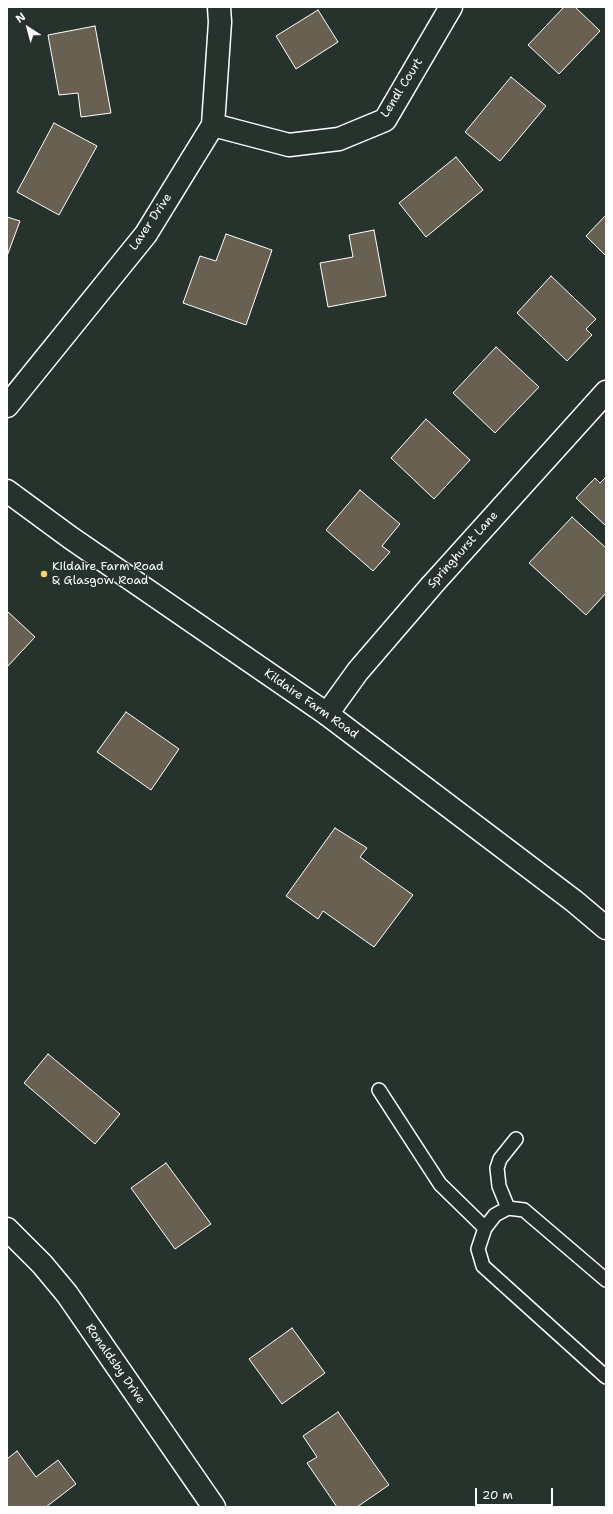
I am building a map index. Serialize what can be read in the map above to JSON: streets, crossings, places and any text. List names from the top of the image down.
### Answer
{
  "streets": {
    "street": [
      "Lendl Court",
      "Laver Drive",
      "Springhurst Lane",
      "Kildaire Farm Road",
      "Ronaldsby Drive"
    ]
  },
  "crossings": [
    ["Lendl Court", "Laver Drive"],
    ["Springhurst Lane", "Kildaire Farm Road"]
  ],
  "places": ["Kildaire Farm Road & Glasgow Road"],
  "scale_bar": "20 m",
  "north": "top left"
}
